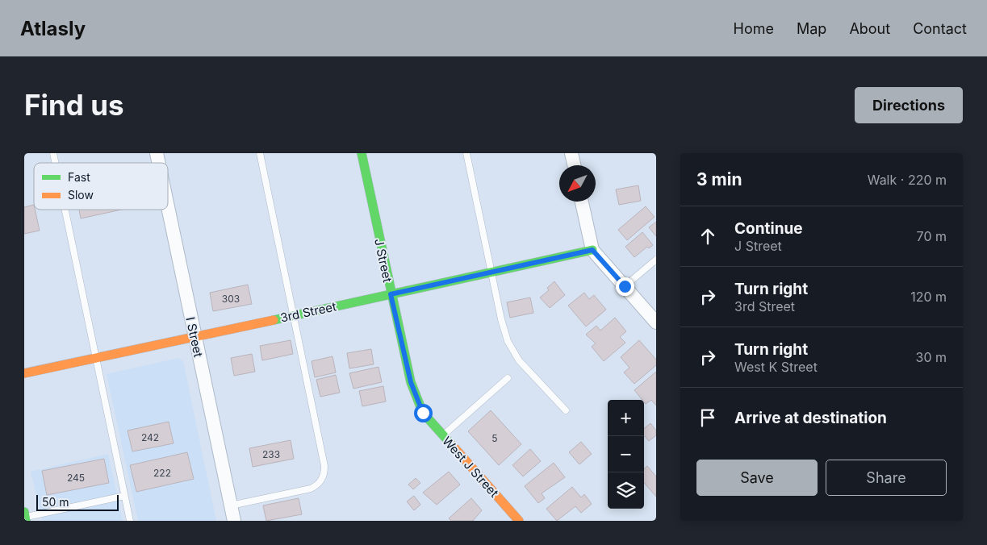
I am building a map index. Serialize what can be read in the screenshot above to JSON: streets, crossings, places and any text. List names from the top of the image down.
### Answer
{
  "streets": {
    "street": [
      "J Street",
      "3rd Street",
      "I Street",
      "West J Street"
    ]
  },
  "crossings": [
    ["J Street", "3rd Street"],
    ["J Street", "West J Street"],
    ["3rd Street", "I Street"]
  ],
  "house_numbers": [
    "303",
    "242",
    "5",
    "233",
    "222",
    "245"
  ],
  "legend": ["Fast", "Slow"],
  "scale_bar": "50 m",
  "north": "bottom left",
  "page": {
    "header": "Atlasly",
    "nav": [
      "Home",
      "Map",
      "About",
      "Contact"
    ],
    "buttons": [
      "Directions",
      ["Save", "Share"]
    ],
    "title": "Find us",
    "heading": ["3 min", "Walk · 220 m"],
    "list": [
      ["Continue", "J Street", "70 m"],
      ["Turn right", "3rd Street", "120 m"],
      ["Turn right", "West K Street", "30 m"],
      "Arrive at destination"
    ],
    "map_buttons": ["+", "−"],
    "scale": "50 m"
  }
}
